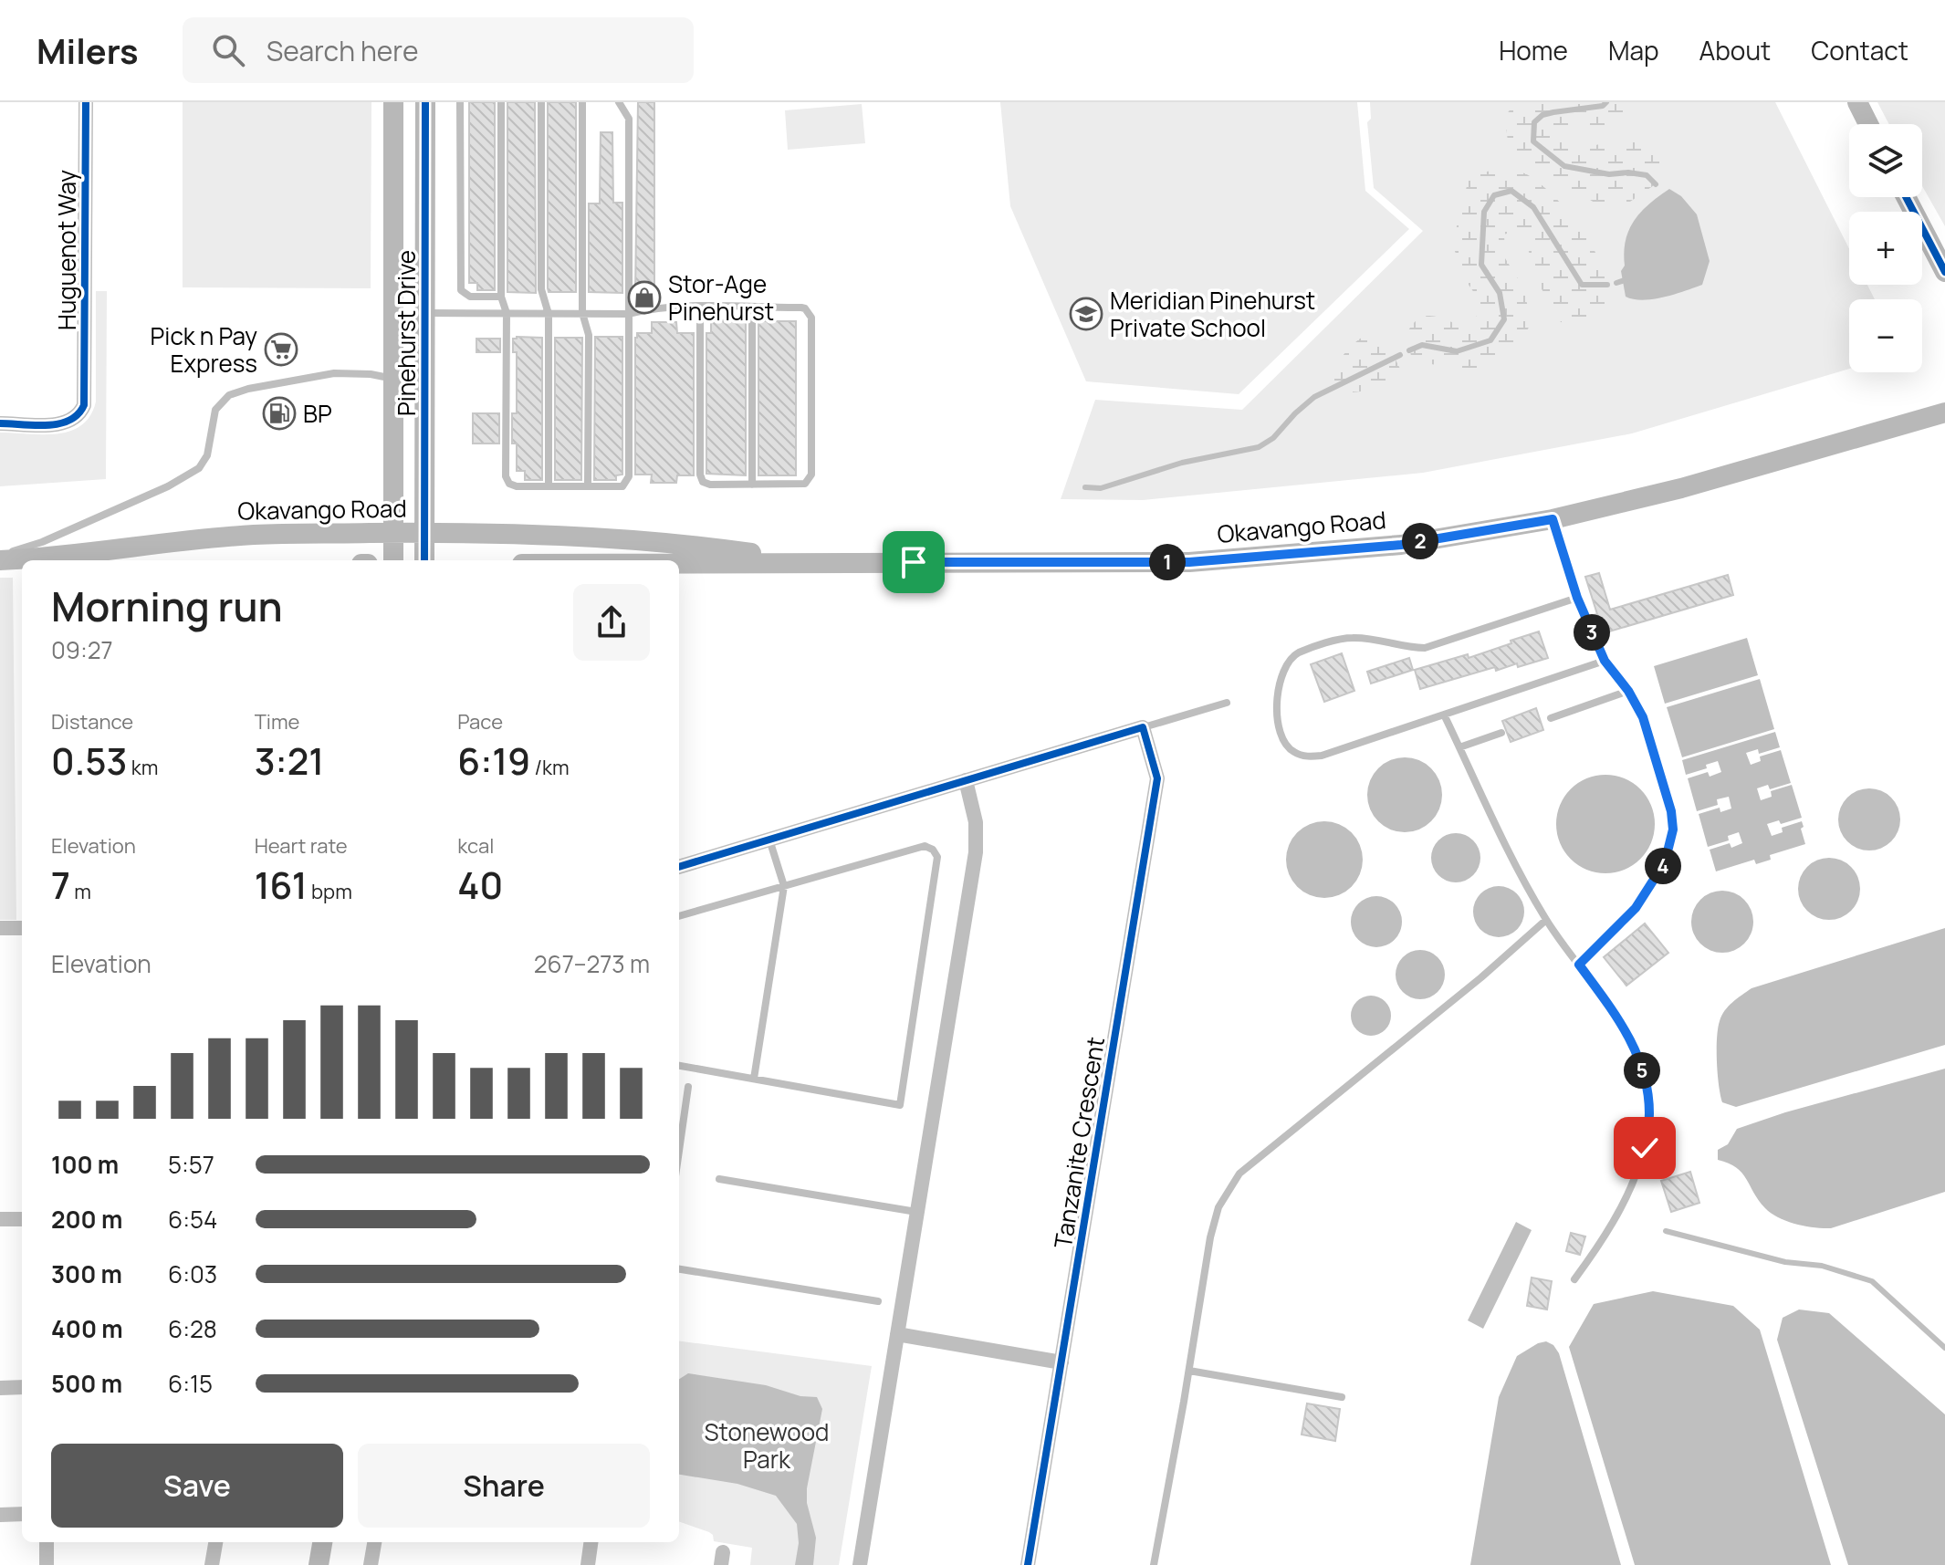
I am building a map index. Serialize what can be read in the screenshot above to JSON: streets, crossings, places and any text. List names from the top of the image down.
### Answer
{
  "streets": {
    "main road": ["Pinehurst Drive", "Okavango Road"],
    "street": ["Huguenot Way", "Tanzanite Crescent"]
  },
  "crossings": [
    ["Pinehurst Drive", "Okavango Road"]
  ],
  "parks": ["Stonewood Park"],
  "places": {
    "shop": ["Stor-Age Pinehurst"],
    "school or university": ["Meridian Pinehurst Private School"],
    "supermarket": ["Pick n Pay Express"],
    "fuel station": ["BP"]
  },
  "page": {
    "header": "Milers",
    "search": "Search here",
    "nav": [
      "Home",
      "Map",
      "About",
      "Contact"
    ],
    "map_buttons": ["+", "−"],
    "pins": [
      "2",
      "1",
      "3",
      "4",
      "5"
    ],
    "heading": ["Morning run", "09:27"],
    "stats": [
      ["Distance", "0.53 km"],
      ["Time", "3:21"],
      ["Pace", "6:19 /km"],
      ["Elevation", "7 m"],
      ["Heart rate", "161 bpm"],
      ["kcal", "40"]
    ],
    "chart": ["Elevation", "267–273 m"],
    "list": [
      {
        "name": "100 m",
        "note": "5:57"
      },
      {
        "name": "200 m",
        "note": "6:54"
      },
      {
        "name": "300 m",
        "note": "6:03"
      },
      {
        "name": "400 m",
        "note": "6:28"
      },
      {
        "name": "500 m",
        "note": "6:15"
      }
    ],
    "buttons": ["Save", "Share"]
  }
}
